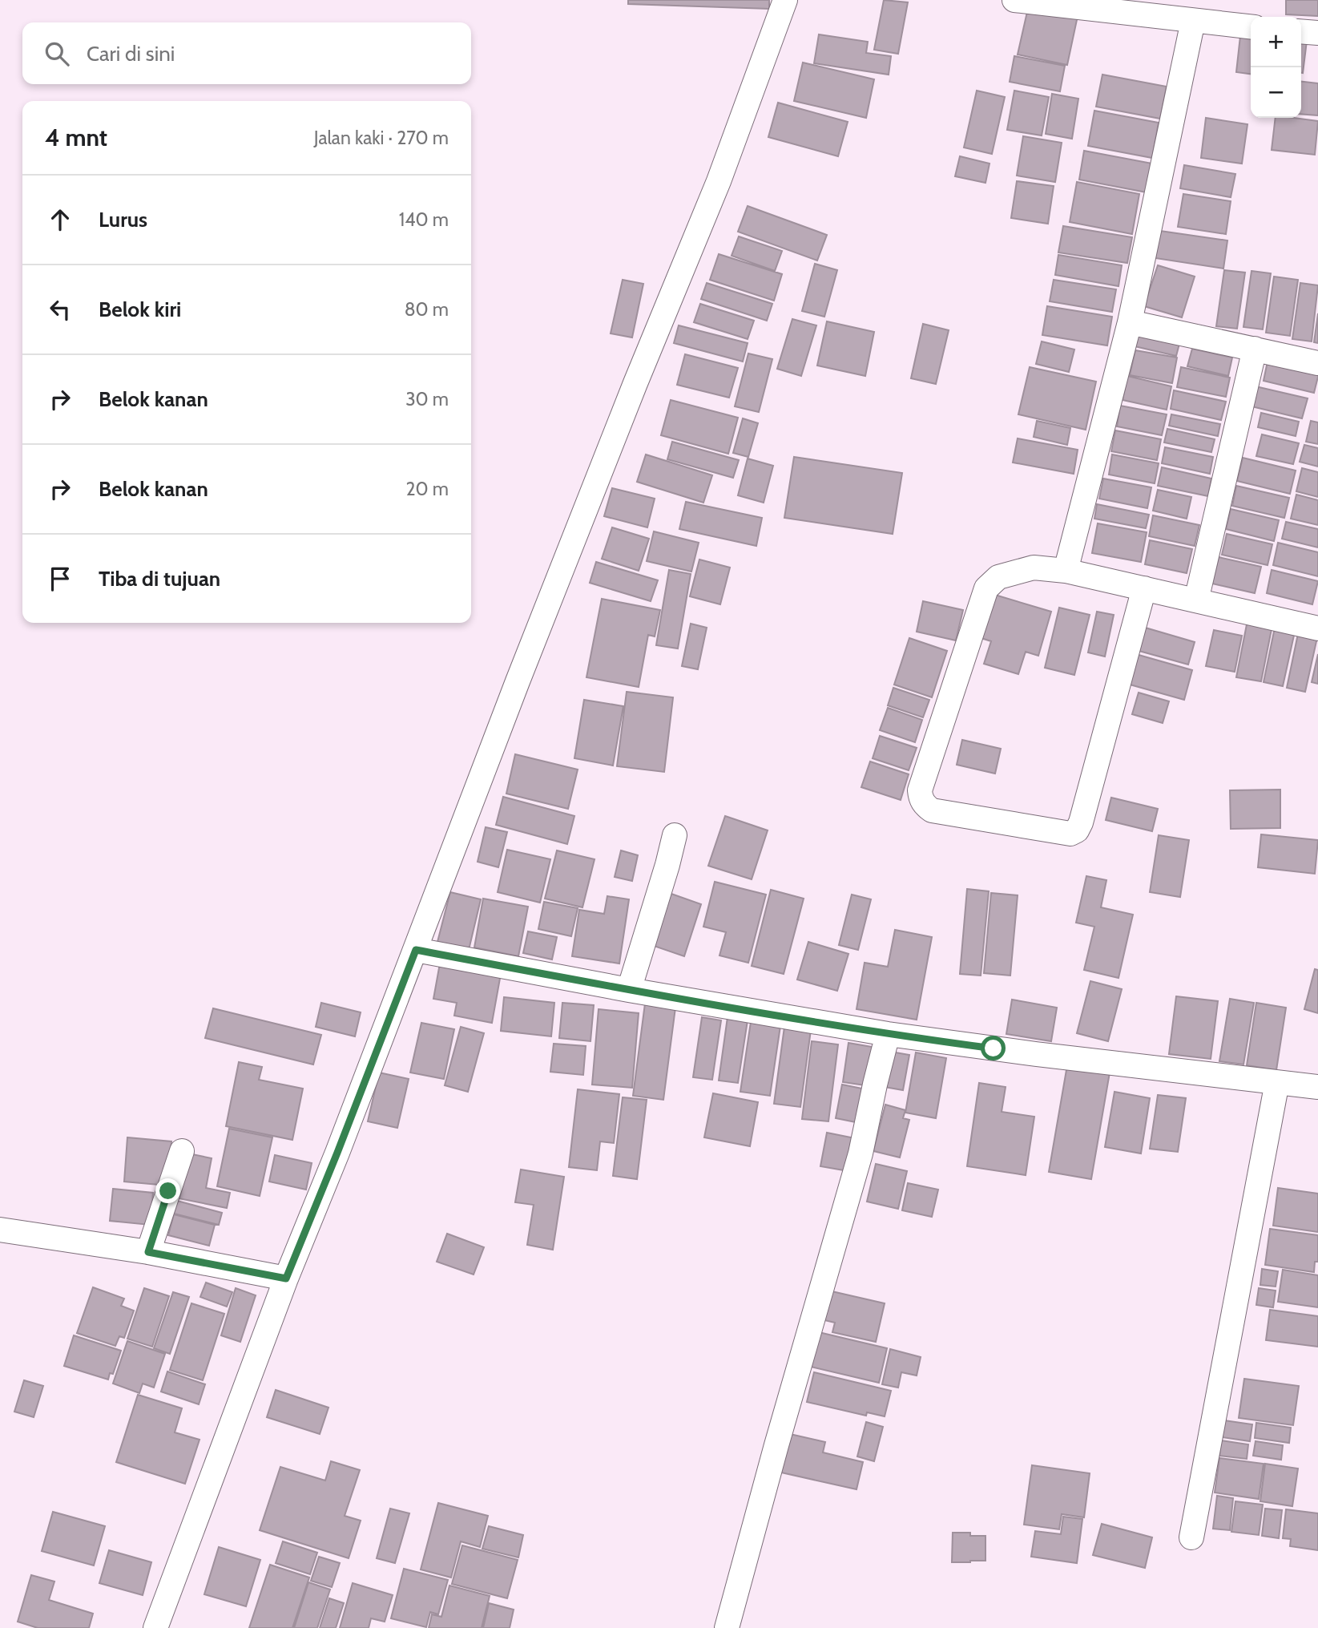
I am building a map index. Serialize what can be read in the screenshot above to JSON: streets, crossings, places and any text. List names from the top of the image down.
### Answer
{
  "page": {
    "map_buttons": ["+", "−"],
    "search": "Cari di sini",
    "heading": ["4 mnt", "Jalan kaki · 270 m"],
    "list": [
      ["Lurus", "140 m"],
      ["Belok kiri", "80 m"],
      ["Belok kanan", "30 m"],
      ["Belok kanan", "20 m"],
      "Tiba di tujuan"
    ]
  }
}
